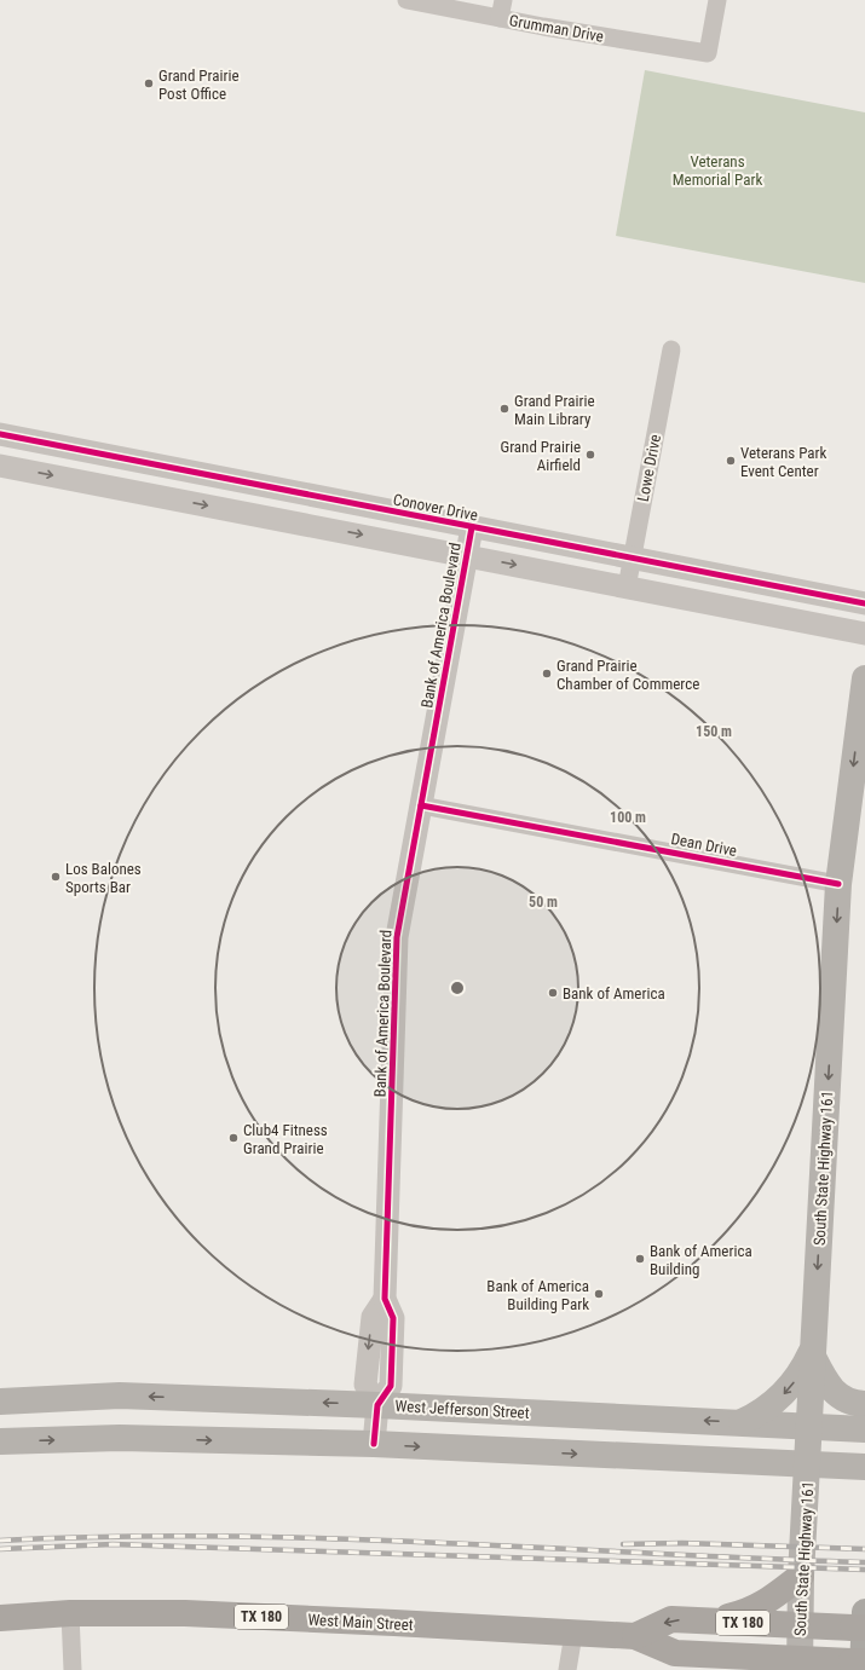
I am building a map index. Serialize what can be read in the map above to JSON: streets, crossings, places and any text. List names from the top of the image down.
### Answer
{
  "streets": {
    "main road": [
      "South State Highway 161",
      "West Jefferson Street",
      "TX 180",
      "West Main Street"
    ],
    "street": [
      "Grumman Drive",
      "Lowe Drive",
      "Conover Drive",
      "Bank of America Boulevard",
      "Dean Drive"
    ]
  },
  "crossings": [
    ["Lowe Drive", "Conover Drive"],
    ["Conover Drive", "Bank of America Boulevard"],
    ["Bank of America Boulevard", "Dean Drive"],
    ["Bank of America Boulevard", "West Jefferson Street"],
    ["Dean Drive", "South State Highway 161"],
    ["South State Highway 161", "West Jefferson Street"],
    ["South State Highway 161", "West Main Street"]
  ],
  "one_way": ["South State Highway 161"],
  "parks": ["Veterans Memorial Park"],
  "places": [
    "Grand Prairie Post Office",
    "Grand Prairie Main Library",
    "Grand Prairie Airfield",
    "Veterans Park Event Center",
    "Grand Prairie Chamber of Commerce",
    "Los Balones Sports Bar",
    "Bank of America",
    "Club4 Fitness Grand Prairie",
    "Bank of America Building",
    "Bank of America Building Park"
  ],
  "rings": ["150 m", "100 m", "50 m"]
}
